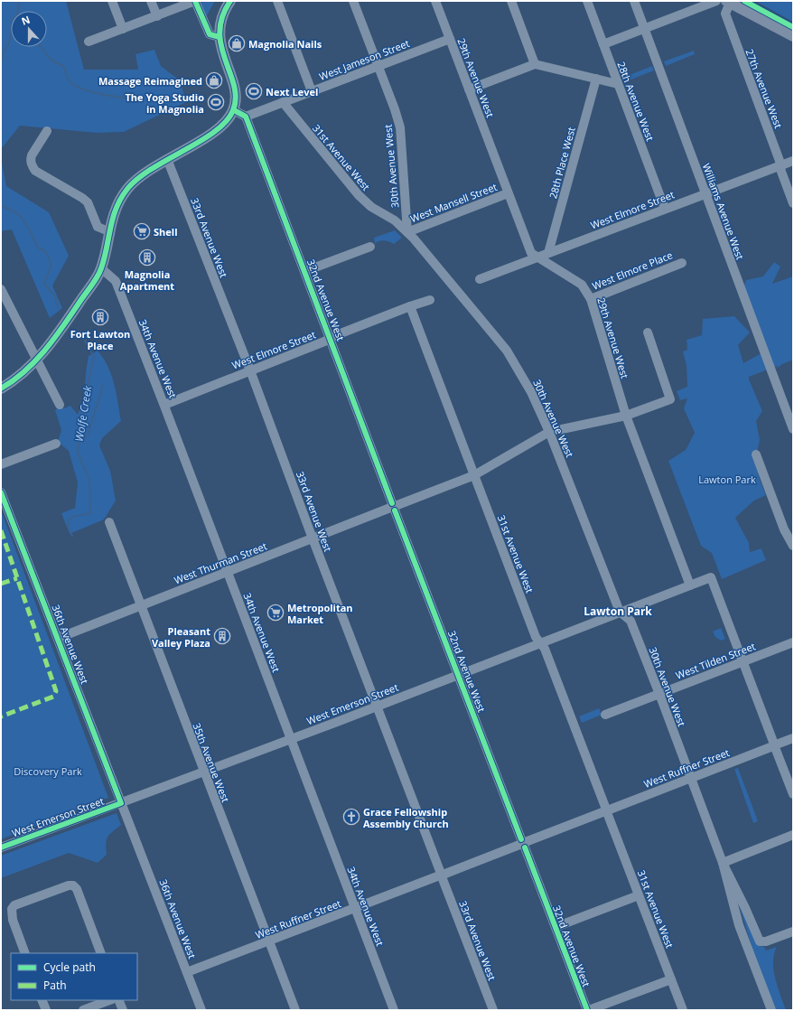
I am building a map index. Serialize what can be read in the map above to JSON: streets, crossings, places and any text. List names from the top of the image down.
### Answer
{
  "streets": {
    "street": [
      "West Jameson Street",
      "29th Avenue West",
      "27th Avenue West",
      "28th Avenue West",
      "31st Avenue West",
      "28th Place West",
      "30th Avenue West",
      "West Mansell Street",
      "West Elmore Street",
      "Williams Avenue West",
      "33rd Avenue West",
      "West Elmore Place",
      "32nd Avenue West",
      "34th Avenue West",
      "West Thurman Street",
      "36th Avenue West",
      "West Tilden Street",
      "West Emerson Street",
      "35th Avenue West",
      "West Ruffner Street"
    ]
  },
  "crossings": [
    ["West Jameson Street", "29th Avenue West"],
    ["West Jameson Street", "31st Avenue West"],
    ["West Jameson Street", "30th Avenue West"],
    ["West Jameson Street", "32nd Avenue West"],
    ["29th Avenue West", "West Mansell Street"],
    ["29th Avenue West", "West Elmore Street"],
    ["29th Avenue West", "West Elmore Place"],
    ["29th Avenue West", "West Thurman Street"],
    ["29th Avenue West", "West Emerson Street"],
    ["27th Avenue West", "West Elmore Street"],
    ["28th Avenue West", "West Elmore Street"],
    ["31st Avenue West", "30th Avenue West"],
    ["31st Avenue West", "West Mansell Street"],
    ["31st Avenue West", "West Elmore Street"],
    ["31st Avenue West", "West Thurman Street"],
    ["31st Avenue West", "West Emerson Street"],
    ["31st Avenue West", "West Ruffner Street"],
    ["28th Place West", "West Elmore Street"],
    ["30th Avenue West", "West Mansell Street"],
    ["30th Avenue West", "West Thurman Street"],
    ["30th Avenue West", "West Tilden Street"],
    ["30th Avenue West", "West Emerson Street"],
    ["30th Avenue West", "West Ruffner Street"],
    ["West Elmore Street", "Williams Avenue West"],
    ["West Elmore Street", "33rd Avenue West"],
    ["West Elmore Street", "32nd Avenue West"],
    ["West Elmore Street", "34th Avenue West"],
    ["33rd Avenue West", "West Thurman Street"],
    ["33rd Avenue West", "West Emerson Street"],
    ["33rd Avenue West", "West Ruffner Street"],
    ["32nd Avenue West", "West Thurman Street"],
    ["32nd Avenue West", "West Emerson Street"],
    ["32nd Avenue West", "West Ruffner Street"],
    ["34th Avenue West", "West Thurman Street"],
    ["34th Avenue West", "West Emerson Street"],
    ["34th Avenue West", "West Ruffner Street"],
    ["West Thurman Street", "36th Avenue West"],
    ["West Thurman Street", "35th Avenue West"],
    ["36th Avenue West", "West Emerson Street"],
    ["36th Avenue West", "West Ruffner Street"],
    ["West Tilden Street", "West Emerson Street"],
    ["West Emerson Street", "35th Avenue West"],
    ["35th Avenue West", "West Ruffner Street"]
  ],
  "districts": ["Lawton Park"],
  "water": ["Wolfe Creek"],
  "parks": ["Lawton Park", "Discovery Park"],
  "places": {
    "shop": ["Magnolia Nails", "Massage Reimagined"],
    "sports": ["Next Level", "The Yoga Studio in Magnolia"],
    "supermarket": ["Shell", "Metropolitan Market"],
    "building": ["Magnolia Apartment", "Fort Lawton Place", "Pleasant Valley Plaza"],
    "church": ["Grace Fellowship Assembly Church"]
  },
  "legend": ["Cycle path", "Path"],
  "north": "top"
}
